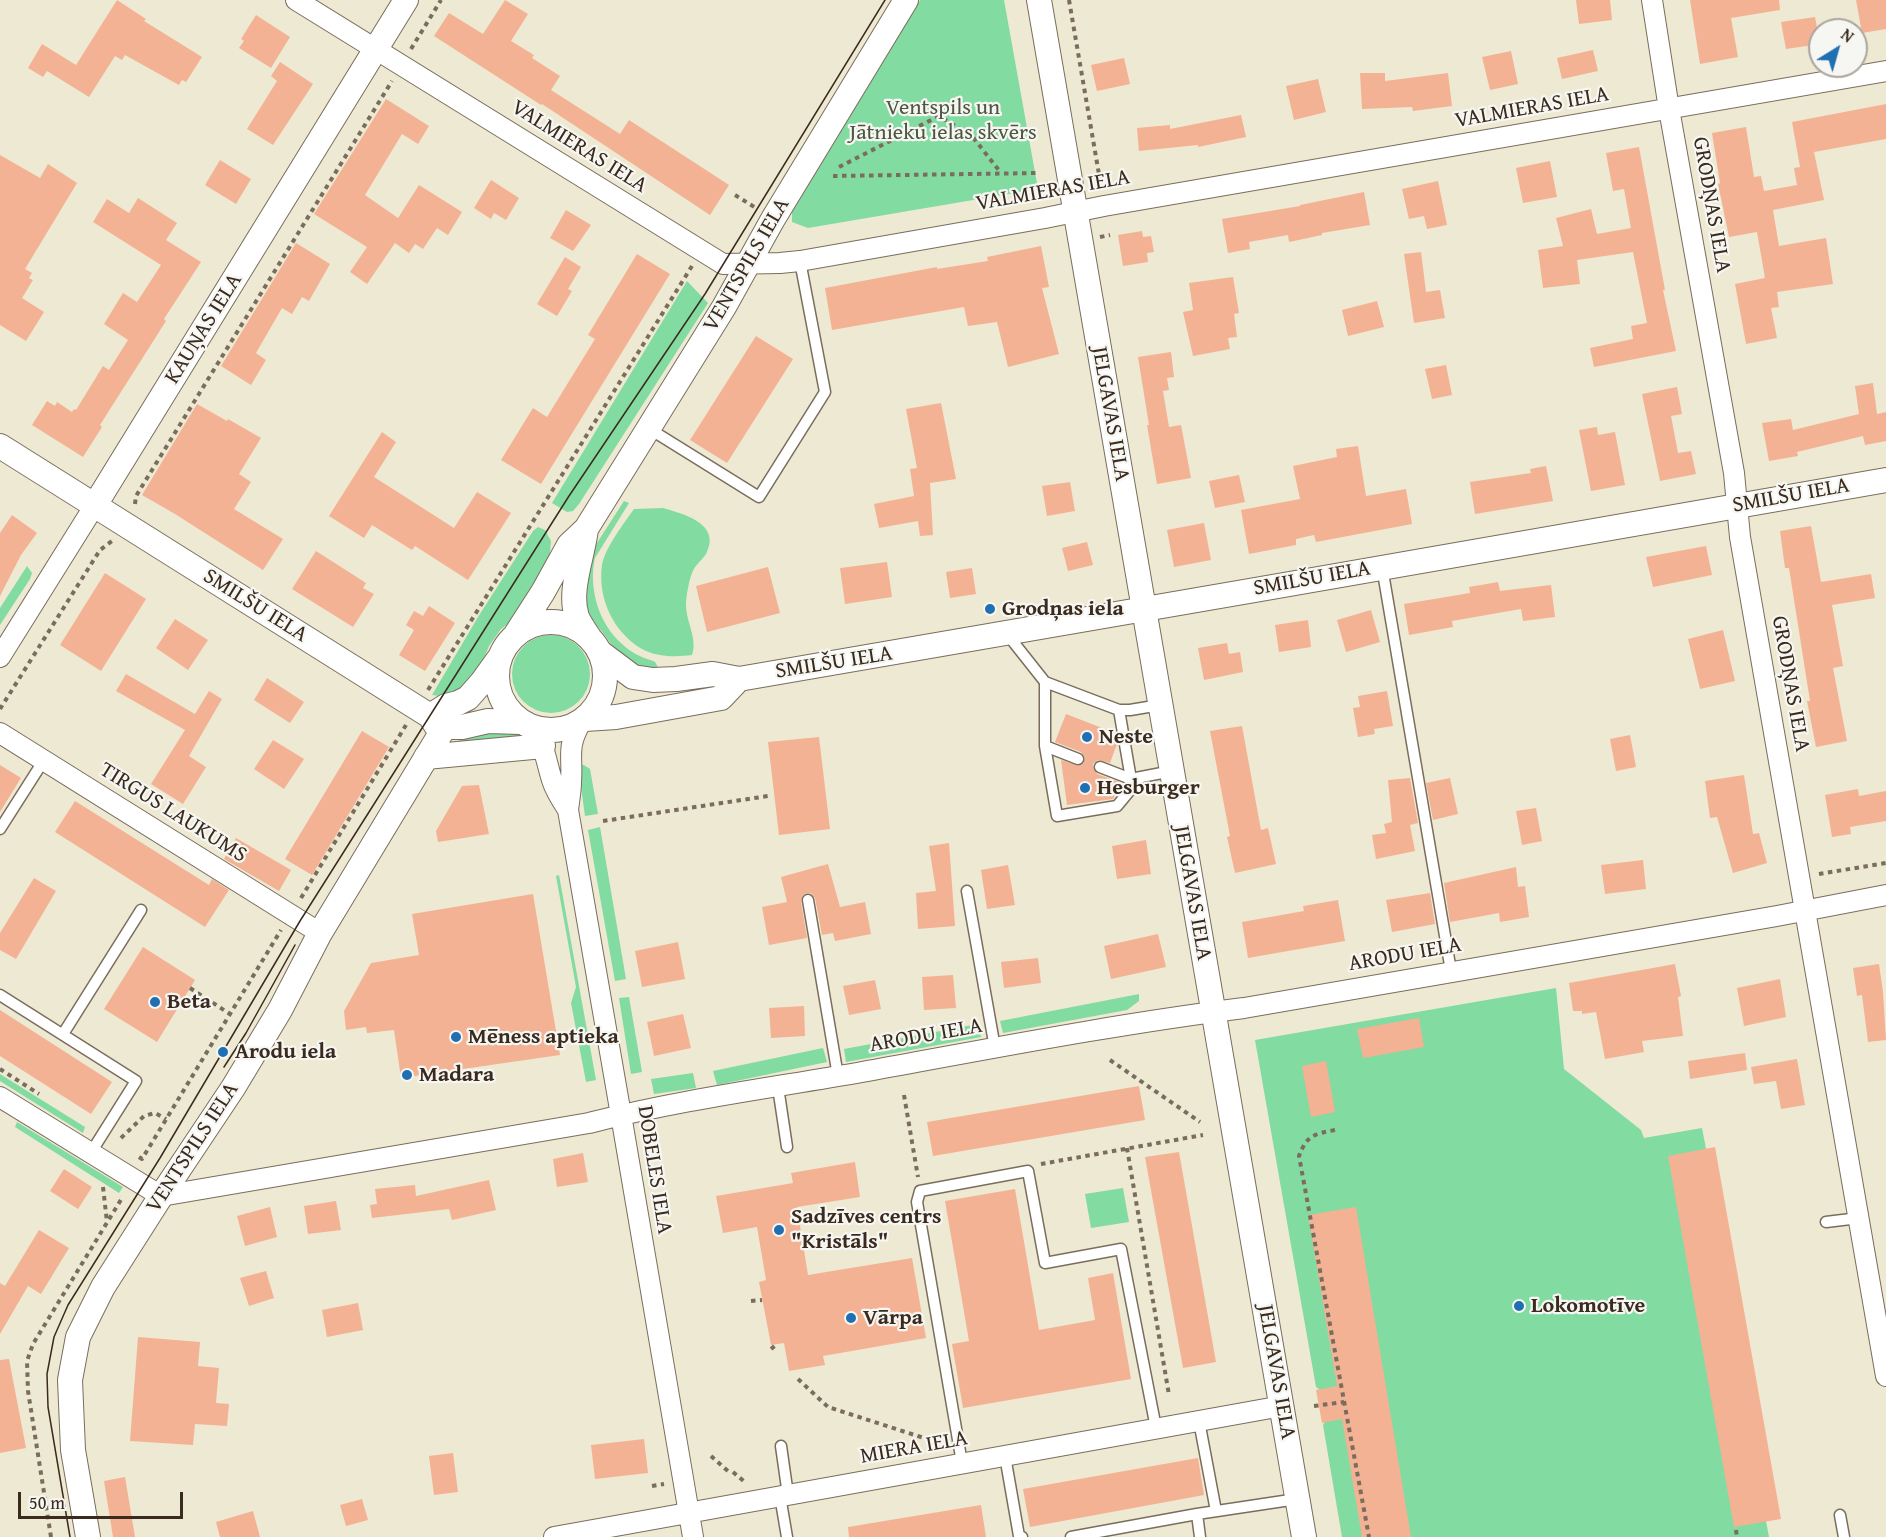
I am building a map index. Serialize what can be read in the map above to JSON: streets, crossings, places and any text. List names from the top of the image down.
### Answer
{
  "streets": {
    "street": [
      "VALMIERAS IELA",
      "GRODŅAS IELA",
      "VENTSPILS IELA",
      "KAUŅAS IELA",
      "JELGAVAS IELA",
      "SMILŠU IELA",
      "TIRGUS LAUKUMS",
      "ARODU IELA",
      "DOBELES IELA",
      "MIERA IELA"
    ]
  },
  "crossings": [
    ["VALMIERAS IELA", "GRODŅAS IELA"],
    ["VALMIERAS IELA", "VENTSPILS IELA"],
    ["VALMIERAS IELA", "KAUŅAS IELA"],
    ["VALMIERAS IELA", "JELGAVAS IELA"],
    ["GRODŅAS IELA", "SMILŠU IELA"],
    ["GRODŅAS IELA", "ARODU IELA"],
    ["VENTSPILS IELA", "SMILŠU IELA"],
    ["VENTSPILS IELA", "TIRGUS LAUKUMS"],
    ["VENTSPILS IELA", "ARODU IELA"],
    ["KAUŅAS IELA", "SMILŠU IELA"],
    ["JELGAVAS IELA", "SMILŠU IELA"],
    ["JELGAVAS IELA", "ARODU IELA"],
    ["JELGAVAS IELA", "MIERA IELA"],
    ["ARODU IELA", "DOBELES IELA"],
    ["DOBELES IELA", "MIERA IELA"]
  ],
  "parks": ["Ventspils un Jātnieku ielas skvērs"],
  "places": [
    "Grodņas iela",
    "Neste",
    "Hesburger",
    "Beta",
    "Mēness aptieka",
    "Arodu iela",
    "Madara",
    "Sadzīves centrs \"Kristāls\"",
    "Lokomotīve",
    "Vārpa"
  ],
  "scale_bar": "50 m",
  "north": "top right"
}
